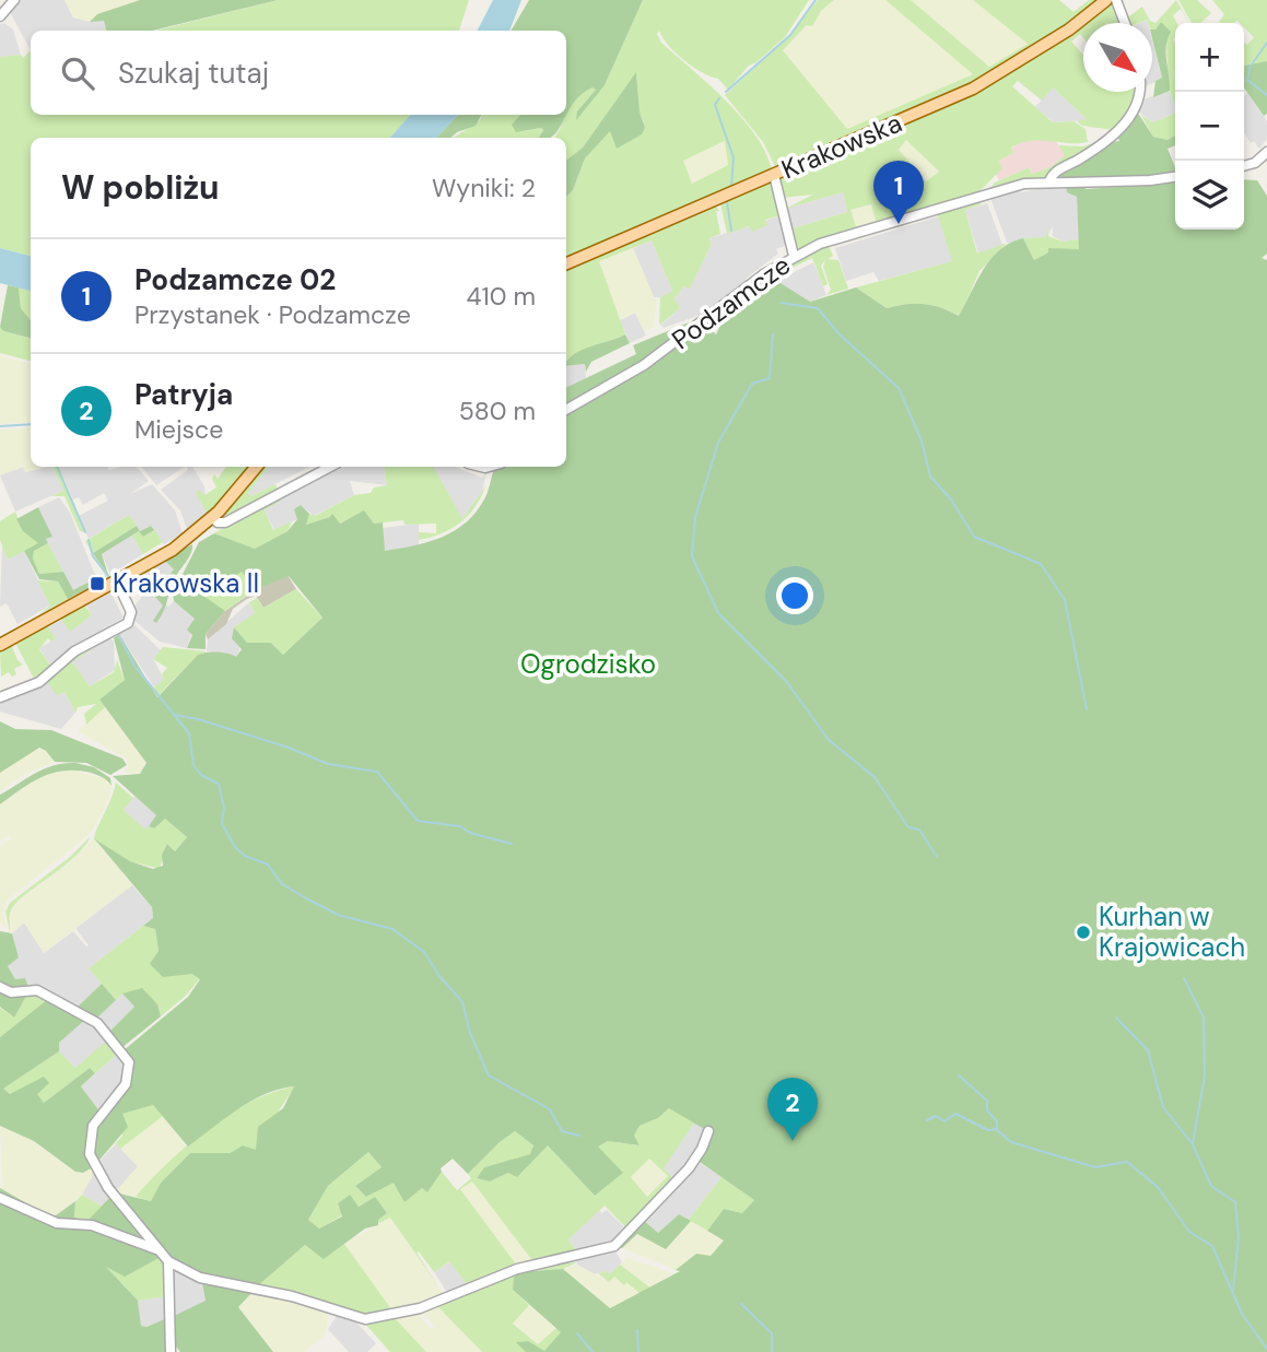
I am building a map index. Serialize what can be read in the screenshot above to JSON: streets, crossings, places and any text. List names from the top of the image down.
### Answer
{
  "streets": {
    "main road": ["Krakowska"],
    "street": ["Podzamcze"]
  },
  "parks": ["Ogrodzisko"],
  "places": {
    "transit": ["Krakowska II"],
    "other": ["Kurhan w Krajowicach"]
  },
  "north": "bottom right",
  "page": {
    "map_buttons": ["+", "−"],
    "search": "Szukaj tutaj",
    "heading": ["W pobliżu", "Wyniki: 2"],
    "pins": ["1", "2"],
    "list": [
      {
        "mark": "1",
        "name": "Podzamcze 02",
        "note": "Przystanek · Podzamcze",
        "value": "410 m"
      },
      {
        "mark": "2",
        "name": "Patryja",
        "note": "Miejsce",
        "value": "580 m"
      }
    ]
  }
}
